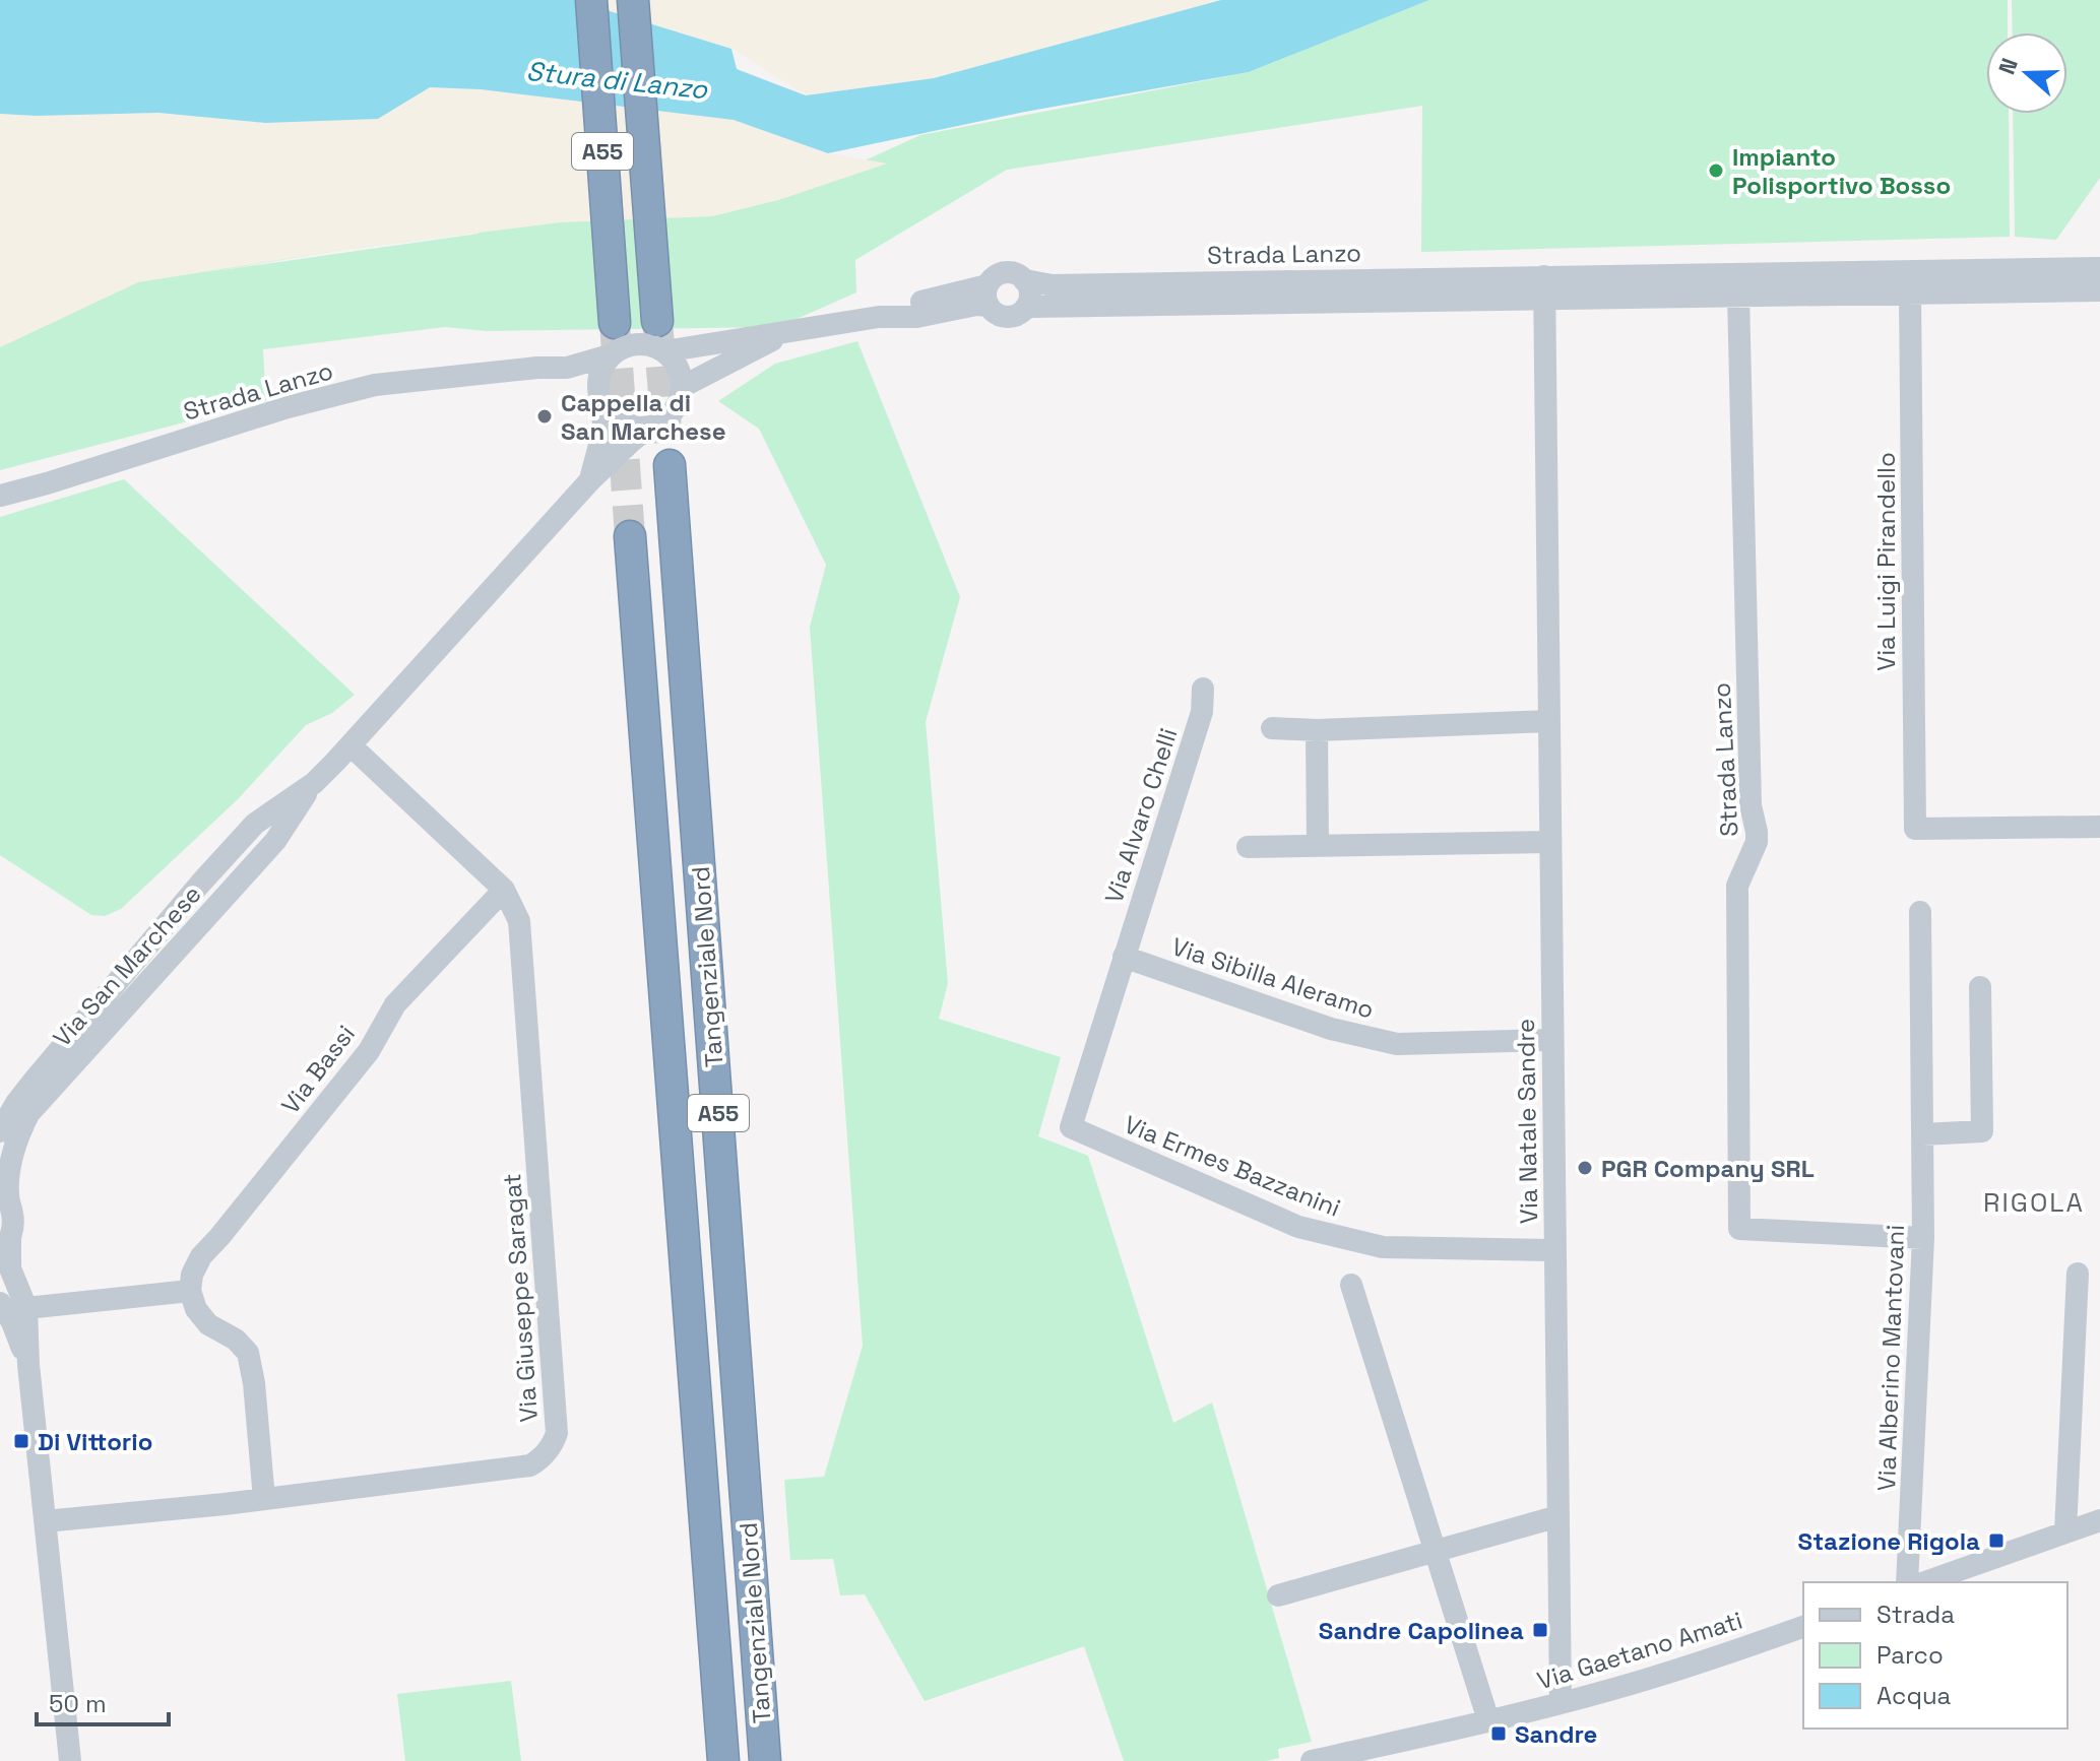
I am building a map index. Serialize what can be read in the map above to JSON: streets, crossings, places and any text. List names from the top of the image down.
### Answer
{
  "streets": {
    "highway": ["A55", "Tangenziale Nord"],
    "street": [
      "Strada Lanzo",
      "Via Luigi Pirandello",
      "Via Alvaro Chelli",
      "Via San Marchese",
      "Via Sibilla Aleramo",
      "Via Bassi",
      "Via Natale Sandre",
      "Via Ermes Bazzanini",
      "Via Giuseppe Saragat",
      "Via Alberino Mantovani",
      "Via Gaetano Amati"
    ]
  },
  "crossings": [
    ["Strada Lanzo", "Via Luigi Pirandello"],
    ["Strada Lanzo", "Via San Marchese"],
    ["Strada Lanzo", "Via Alberino Mantovani"],
    ["Via Alvaro Chelli", "Via Sibilla Aleramo"],
    ["Via Alvaro Chelli", "Via Ermes Bazzanini"],
    ["Via San Marchese", "Via Giuseppe Saragat"],
    ["Via Sibilla Aleramo", "Via Natale Sandre"],
    ["Via Sibilla Aleramo", "Via Ermes Bazzanini"],
    ["Via Bassi", "Via Giuseppe Saragat"],
    ["Via Natale Sandre", "Via Ermes Bazzanini"],
    ["Via Natale Sandre", "Via Gaetano Amati"]
  ],
  "districts": ["RIGOLA"],
  "water": ["Stura di Lanzo"],
  "places": {
    "other": ["Impianto Polisportivo Bosso", "Cappella di San Marchese", "PGR Company SRL"],
    "transit": [
      "Di Vittorio",
      "Stazione Rigola",
      "Sandre Capolinea",
      "Sandre"
    ]
  },
  "legend": ["Strada", "Parco", "Acqua"],
  "scale_bar": "50 m",
  "north": "left"
}
